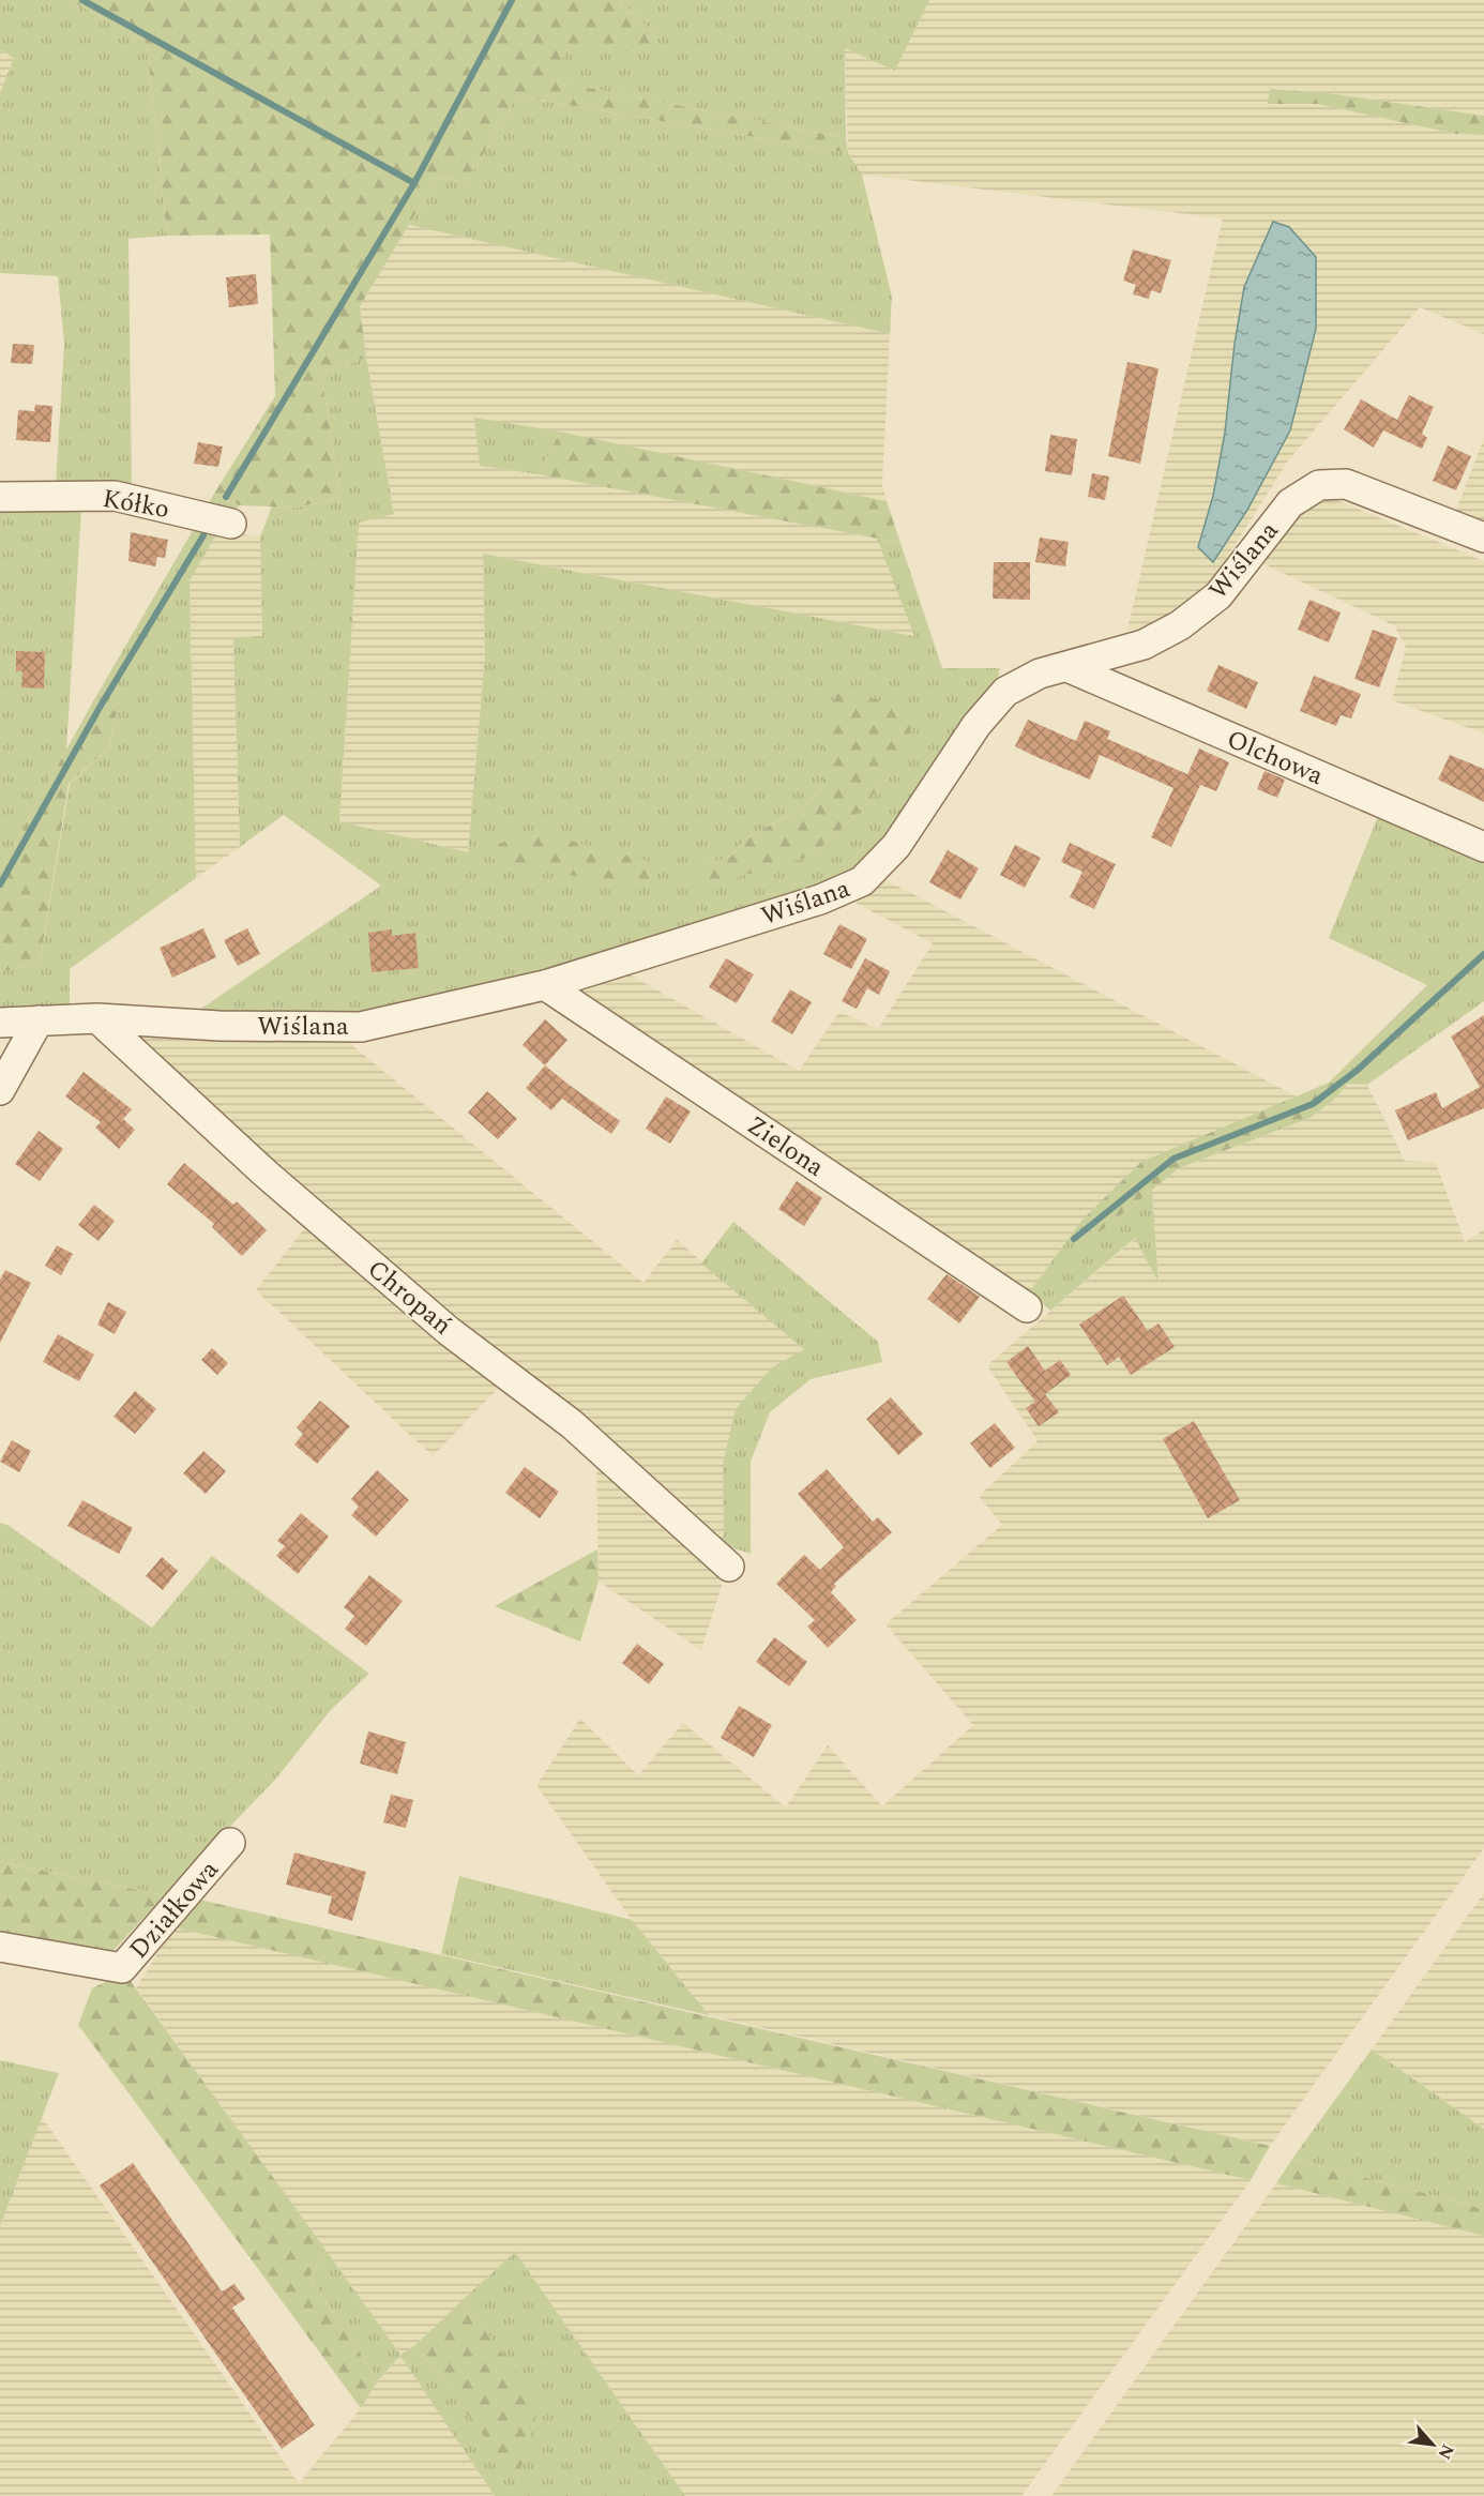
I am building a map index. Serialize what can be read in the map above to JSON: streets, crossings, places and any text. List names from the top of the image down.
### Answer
{
  "streets": {
    "street": [
      "Kółko",
      "Wiślana",
      "Olchowa",
      "Zielona",
      "Chropań",
      "Działkowa"
    ]
  },
  "crossings": [
    ["Wiślana", "Olchowa"],
    ["Wiślana", "Zielona"],
    ["Wiślana", "Chropań"]
  ],
  "north": "bottom right"
}
